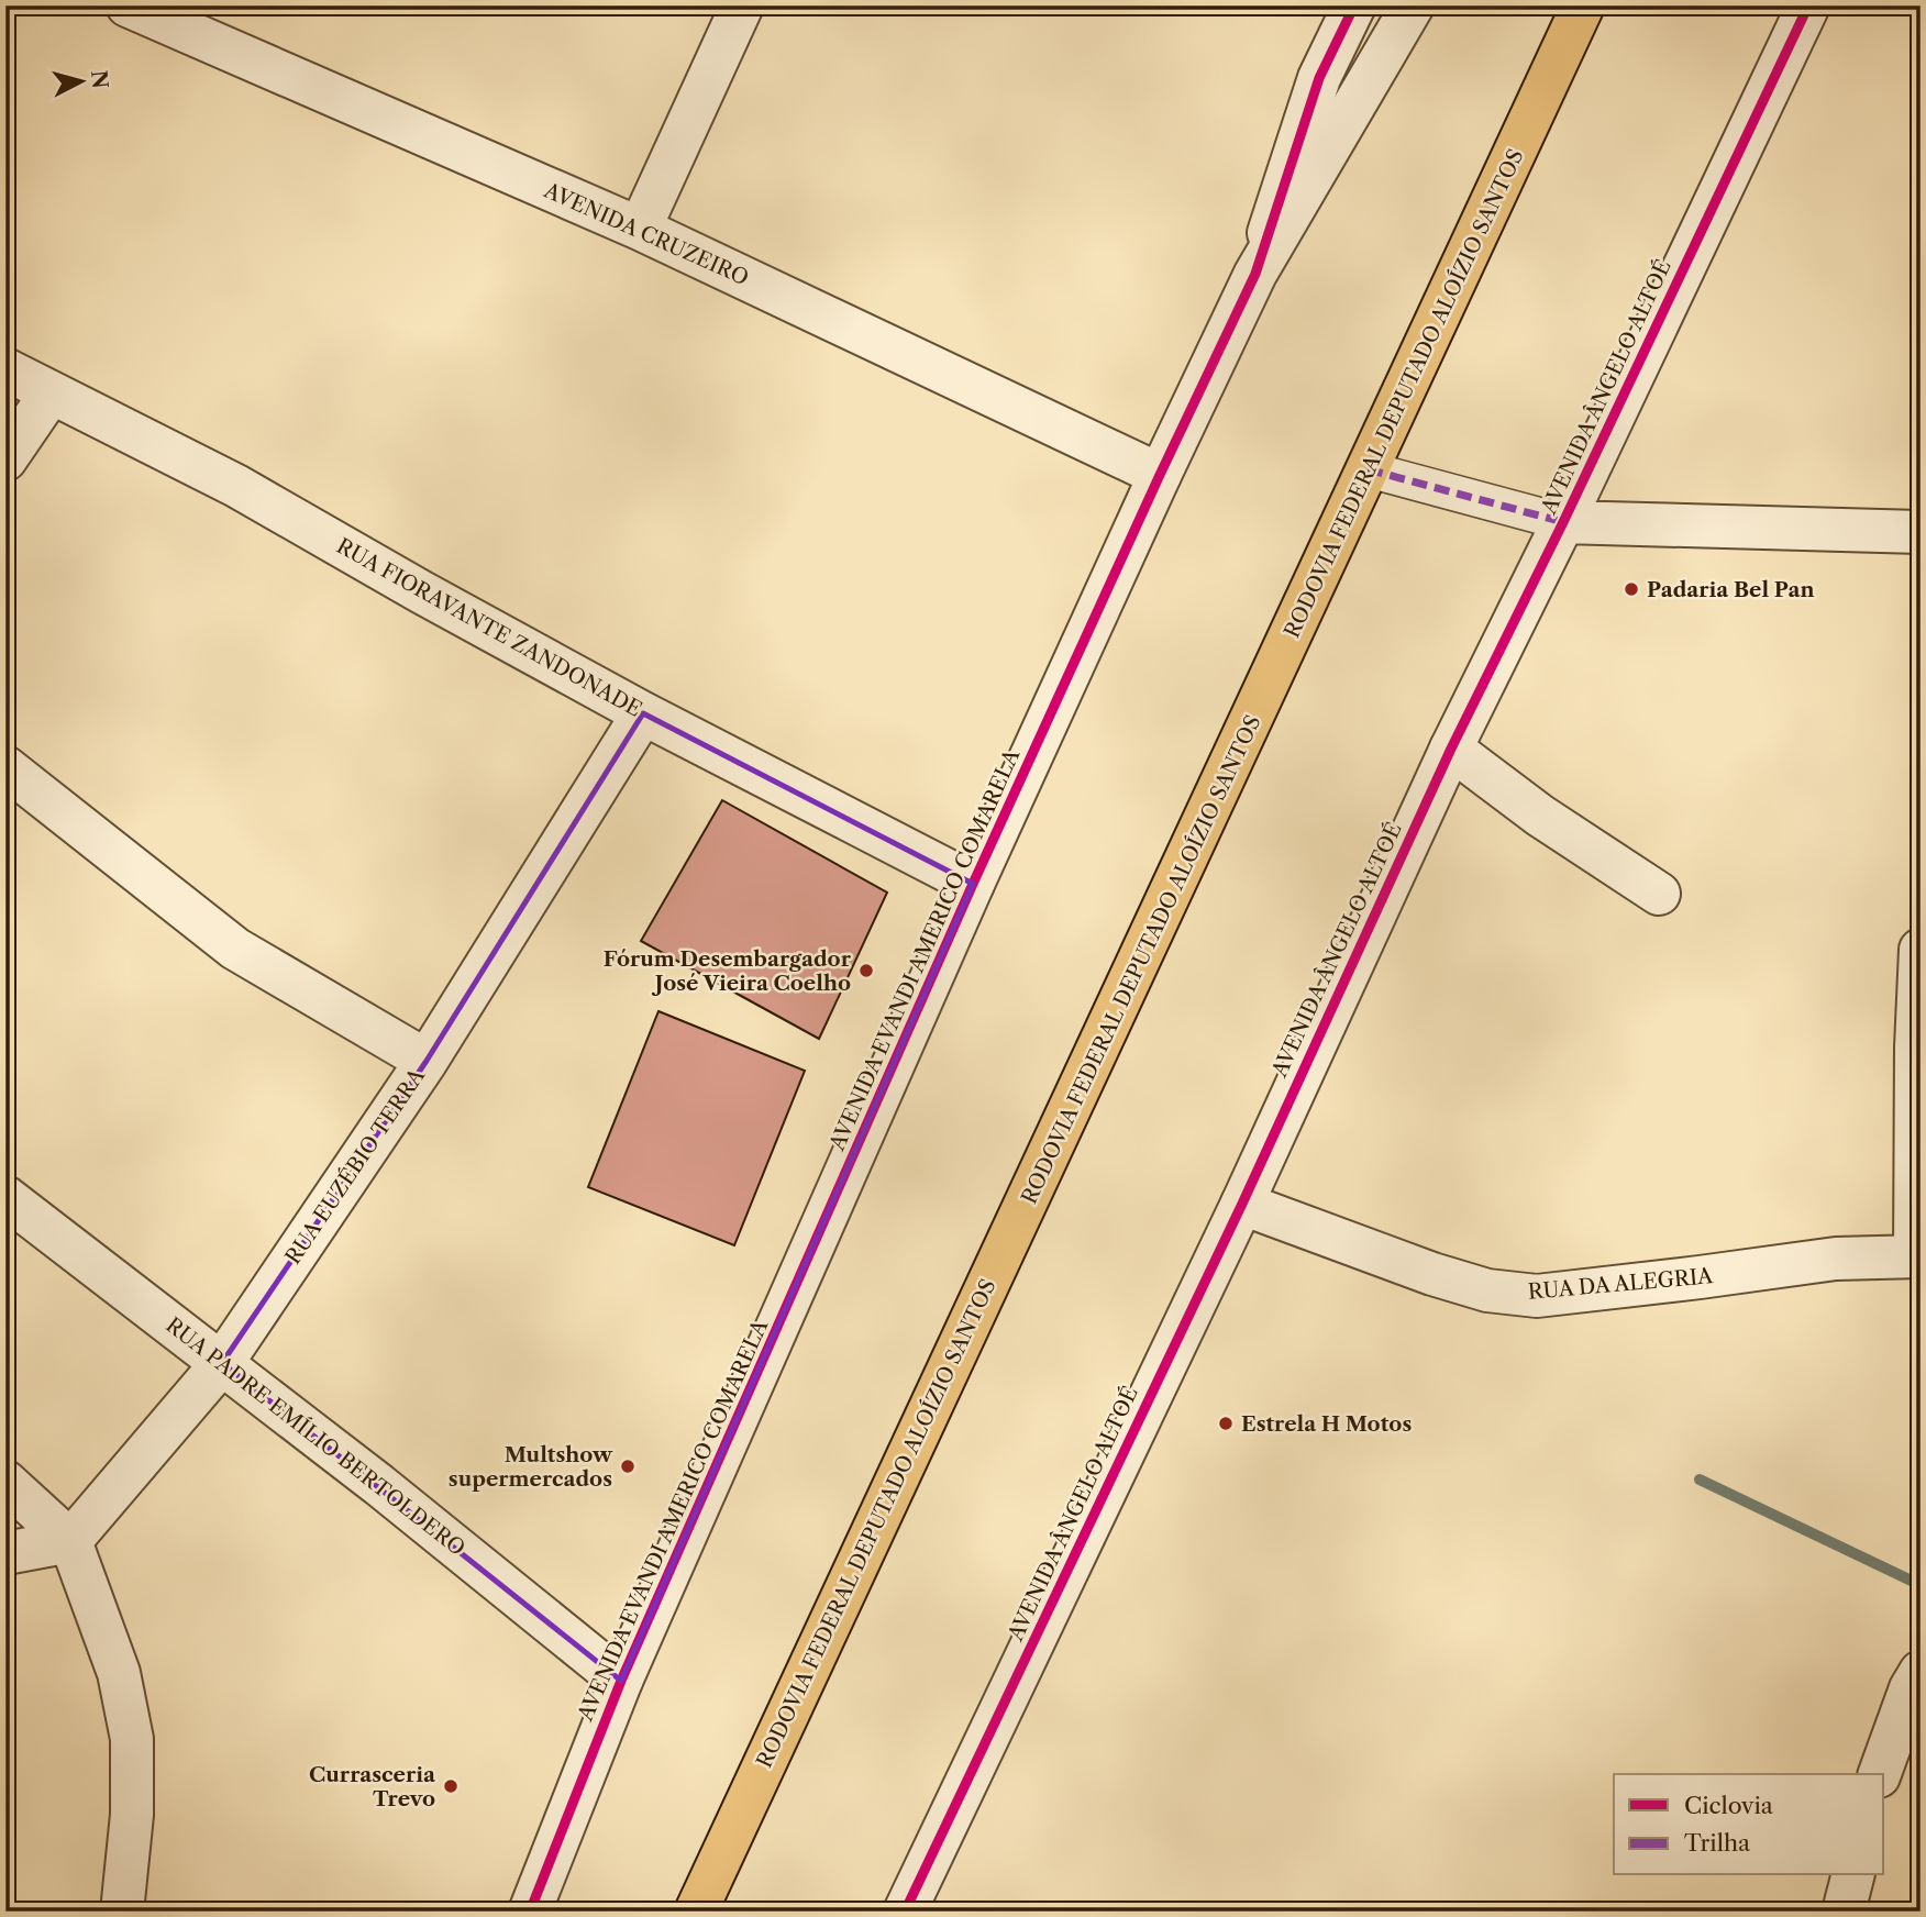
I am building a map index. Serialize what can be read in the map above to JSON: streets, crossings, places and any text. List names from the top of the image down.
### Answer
{
  "streets": {
    "highway": ["RODOVIA FEDERAL DEPUTADO ALOÍZIO SANTOS"],
    "street": [
      "AVENIDA CRUZEIRO",
      "AVENIDA ÂNGELO ALTOÉ",
      "RUA FIORAVANTE ZANDONADE",
      "AVENIDA EVANDI AMERICO COMARELA",
      "RUA EUZÉBIO TERRA",
      "RUA DA ALEGRIA",
      "RUA PADRE EMÍLIO BERTOLDERO"
    ]
  },
  "crossings": [
    ["AVENIDA CRUZEIRO", "AVENIDA EVANDI AMERICO COMARELA"],
    ["AVENIDA ÂNGELO ALTOÉ", "RUA DA ALEGRIA"],
    ["RUA FIORAVANTE ZANDONADE", "AVENIDA EVANDI AMERICO COMARELA"],
    ["RUA FIORAVANTE ZANDONADE", "RUA EUZÉBIO TERRA"],
    ["AVENIDA EVANDI AMERICO COMARELA", "RUA PADRE EMÍLIO BERTOLDERO"],
    ["RUA EUZÉBIO TERRA", "RUA PADRE EMÍLIO BERTOLDERO"]
  ],
  "places": [
    "Padaria Bel Pan",
    "Fórum Desembargador José Vieira Coelho",
    "Estrela H Motos",
    "Multshow supermercados",
    "Currasceria Trevo"
  ],
  "legend": ["Ciclovia", "Trilha"],
  "north": "right"
}
